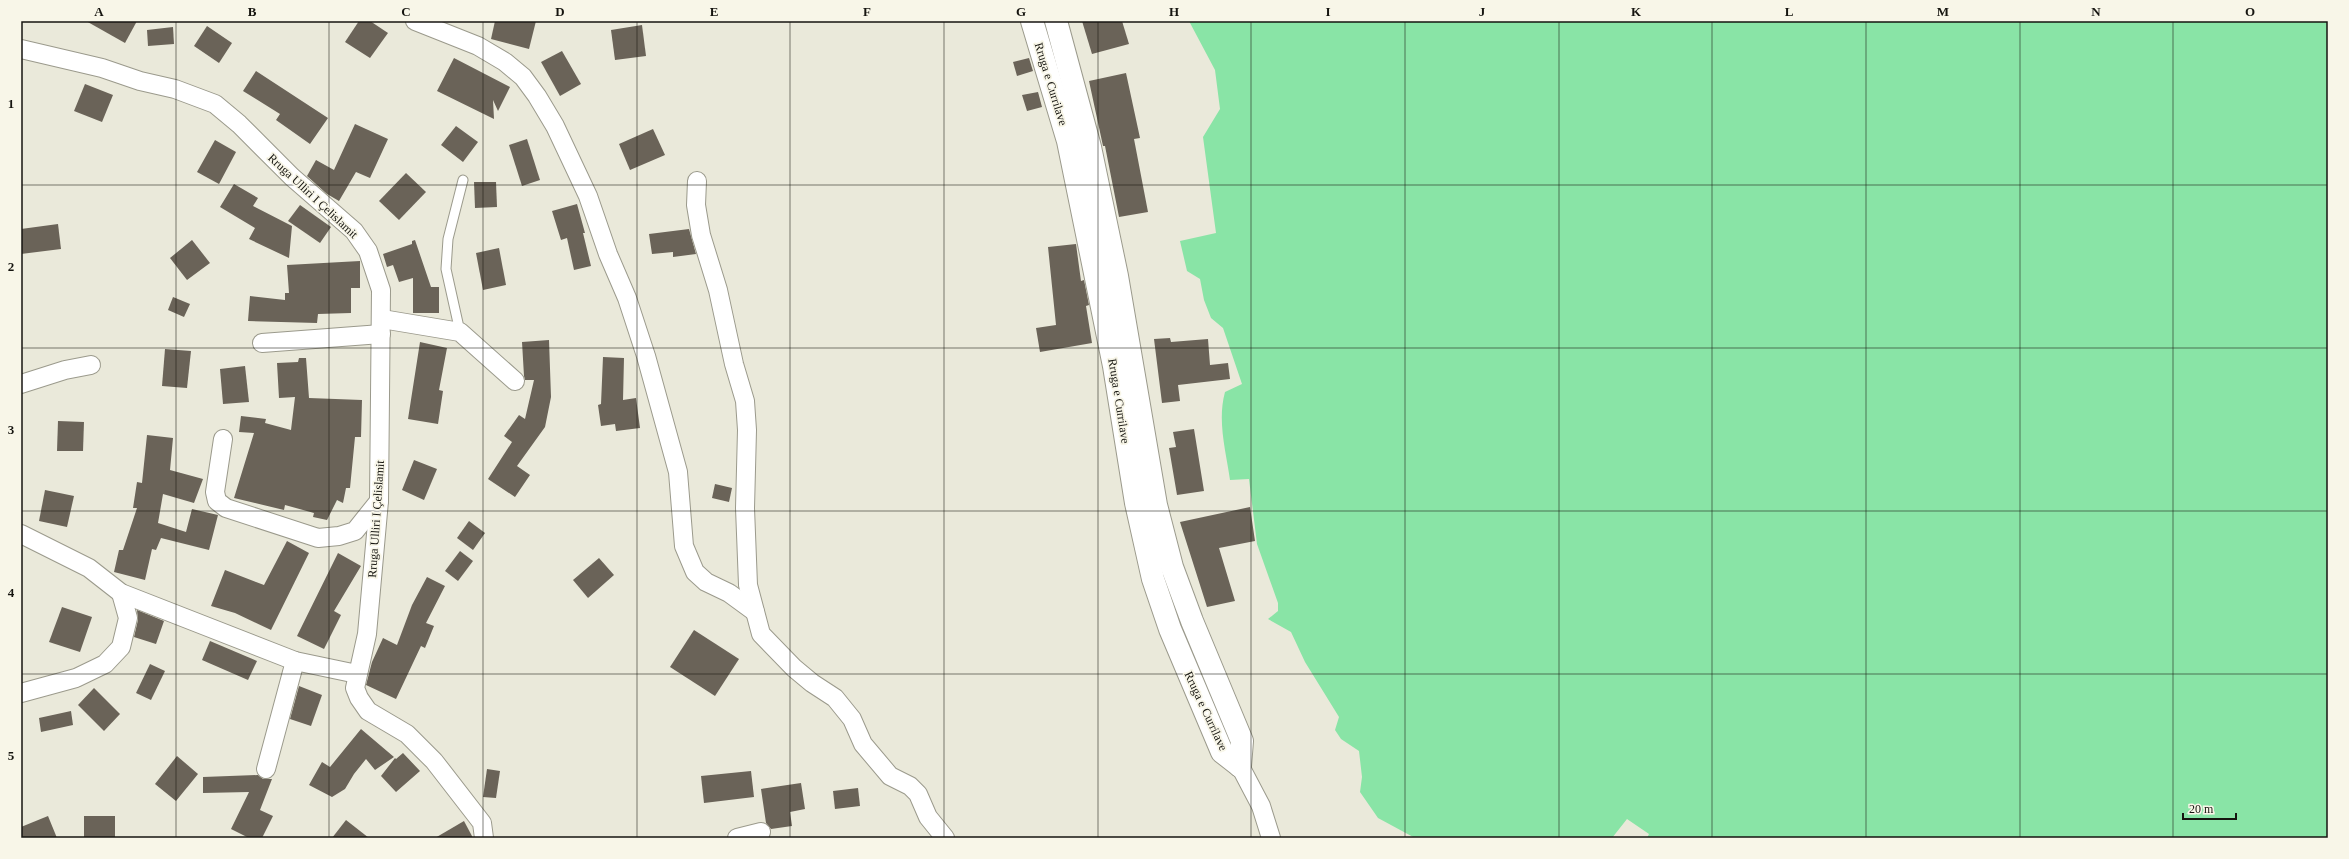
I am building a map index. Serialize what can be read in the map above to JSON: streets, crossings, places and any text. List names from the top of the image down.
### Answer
{
  "streets": {
    "main road": ["Rruga e Currilave"],
    "street": ["Rruga Ulliri I Çelislamit"]
  },
  "scale_bar": "20 m",
  "grid": {
    "columns": [
      "A",
      "B",
      "C",
      "D",
      "E",
      "F",
      "G",
      "H",
      "I",
      "J",
      "K",
      "L",
      "M",
      "N",
      "O"
    ],
    "rows": [
      "1",
      "2",
      "3",
      "4",
      "5"
    ]
  }
}
